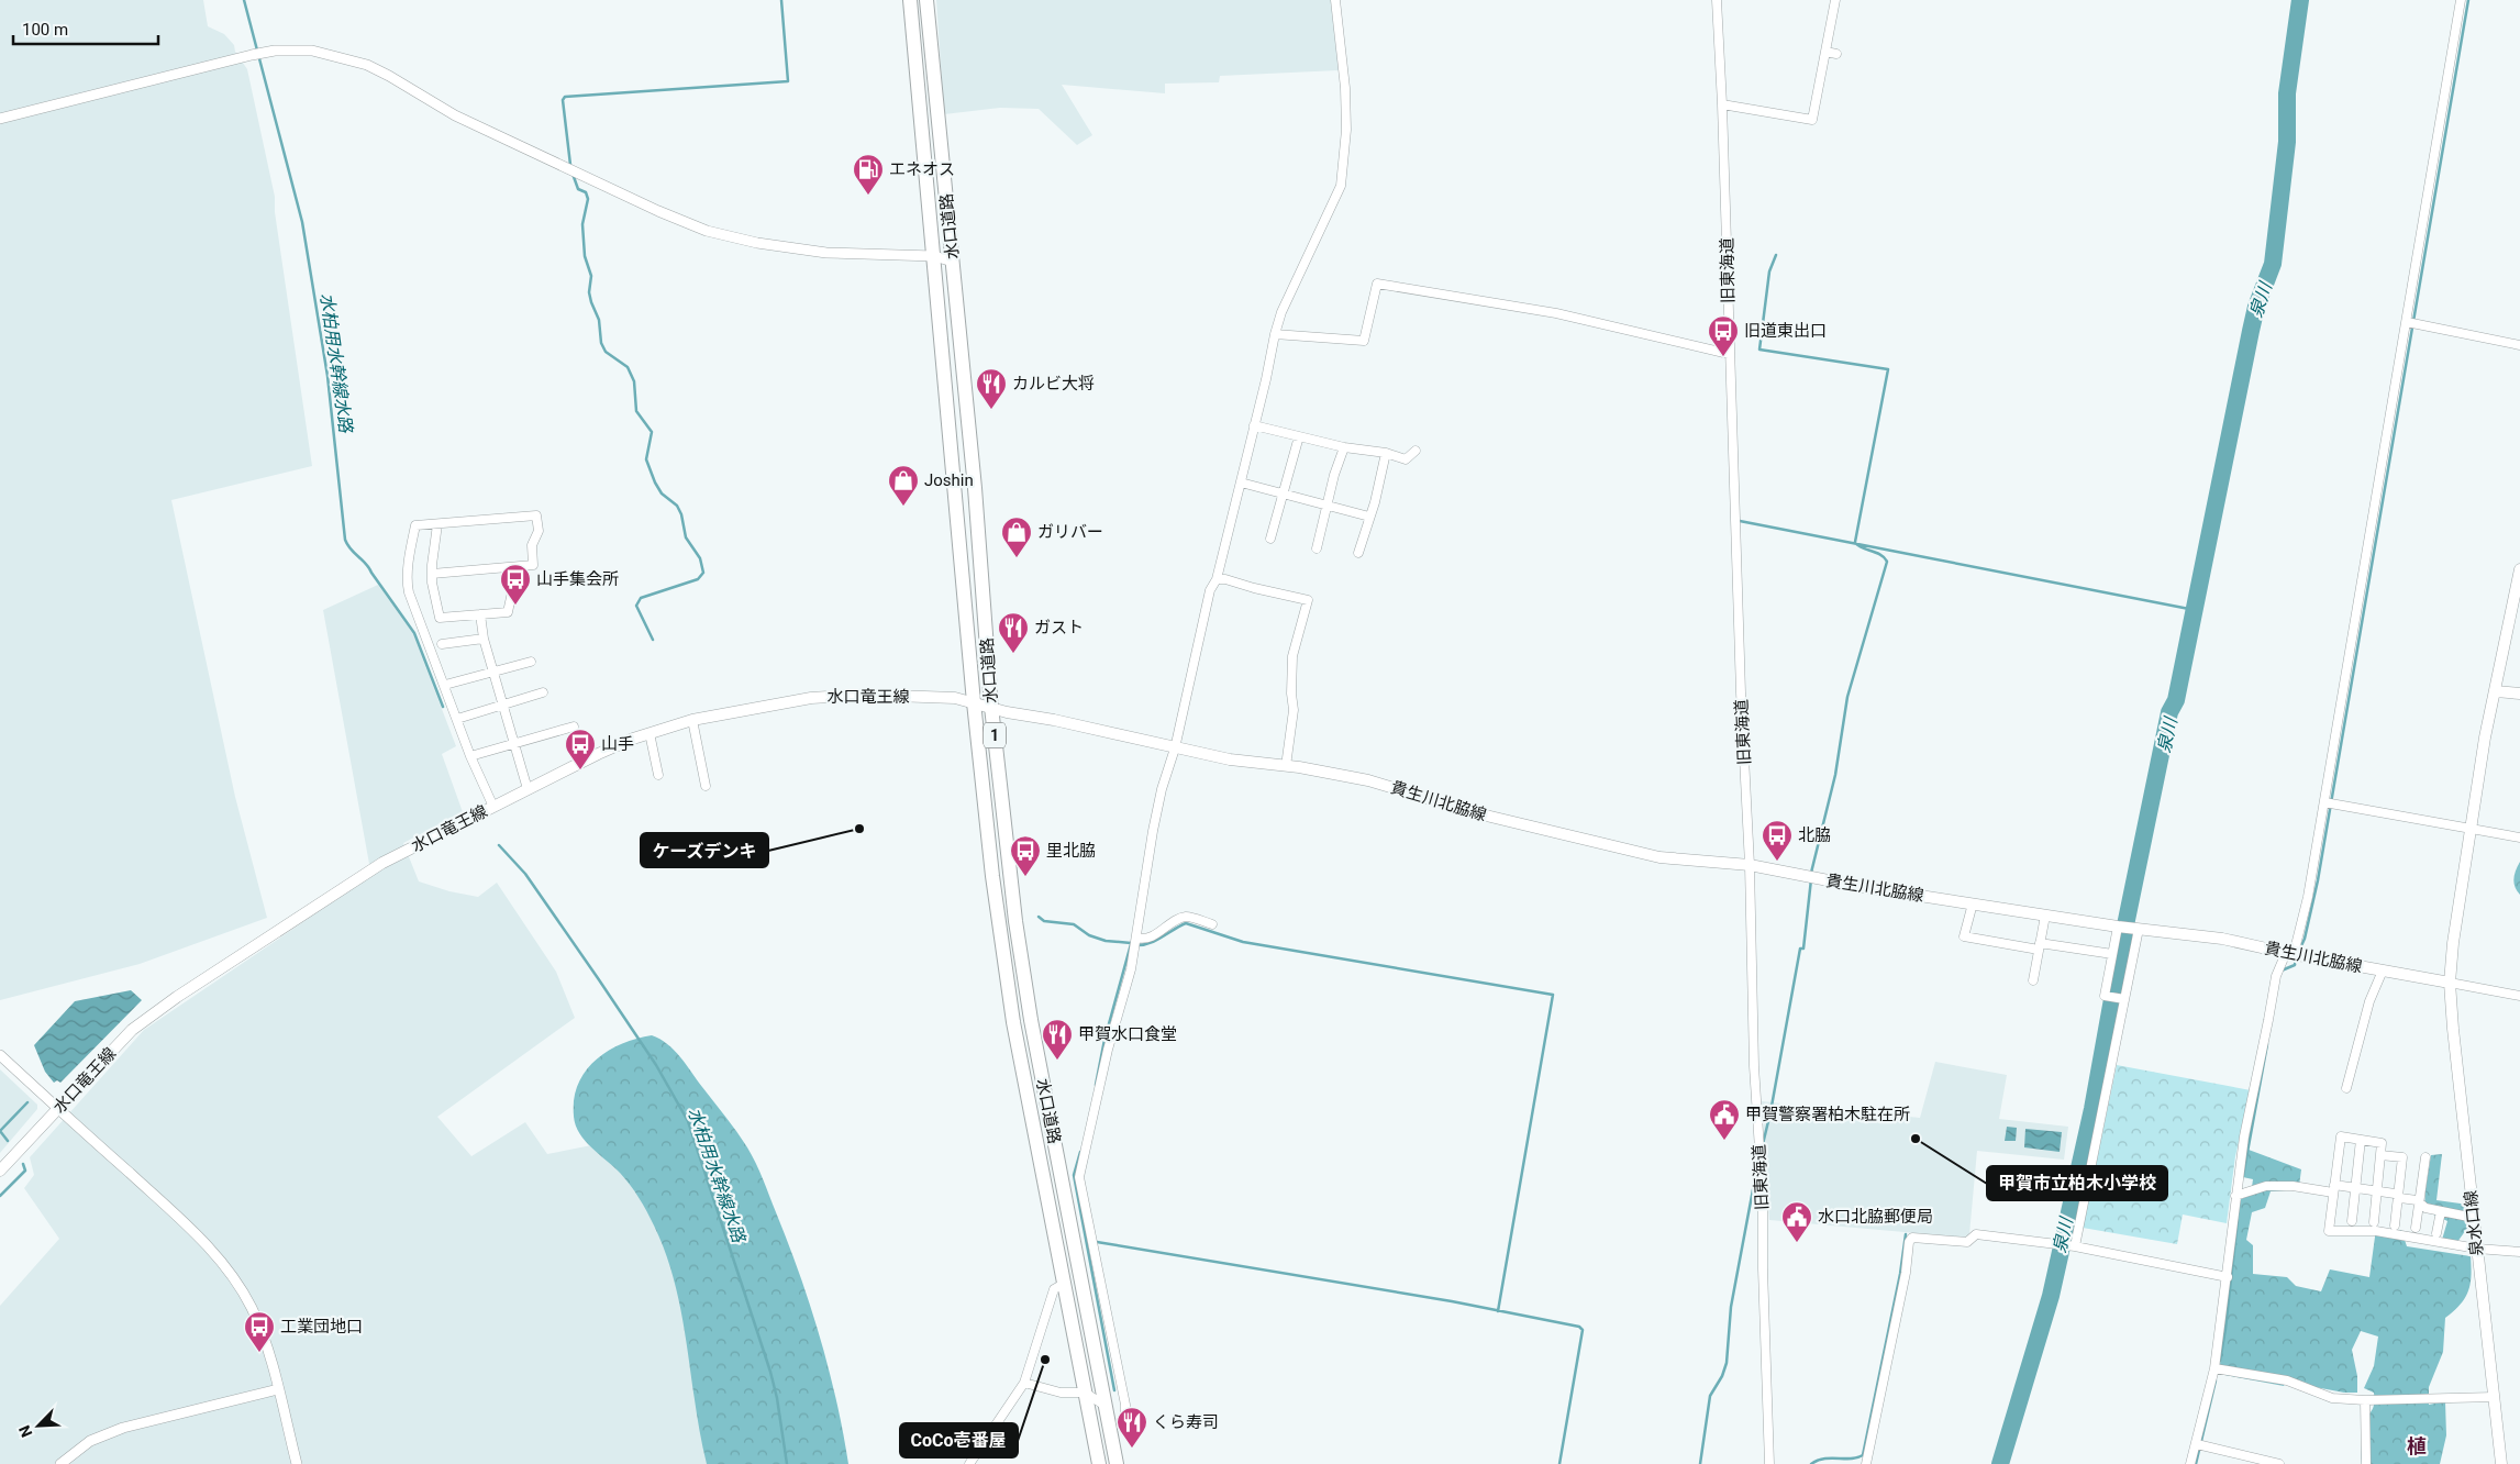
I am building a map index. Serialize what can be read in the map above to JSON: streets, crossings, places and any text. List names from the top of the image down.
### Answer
{
  "streets": {
    "highway": ["水口道路", "1"],
    "main road": ["水口竜王線", "貴生川北脇線", "泉水口線"],
    "street": ["旧東海道"]
  },
  "crossings": [
    ["水口道路", "水口竜王線"],
    ["水口道路", "貴生川北脇線"],
    ["旧東海道", "貴生川北脇線"],
    ["水口竜王線", "貴生川北脇線"],
    ["貴生川北脇線", "泉水口線"]
  ],
  "districts": ["植"],
  "water": ["泉川", "水柏用水幹線水路"],
  "places": {
    "fuel station": ["エネオス"],
    "bus stop": [
      "旧道東出口",
      "山手集会所",
      "山手",
      "北脇",
      "里北脇",
      "工業団地口"
    ],
    "restaurant": [
      "カルビ大将",
      "ガスト",
      "甲賀水口食堂",
      "くら寿司"
    ],
    "shop": ["Joshin", "ガリバー"],
    "other": ["ケーズデンキ", "甲賀市立柏木小学校", "CoCo壱番屋"],
    "public building": ["甲賀警察署柏木駐在所", "水口北脇郵便局"]
  },
  "scale_bar": "100 m",
  "north": "bottom left"
}
